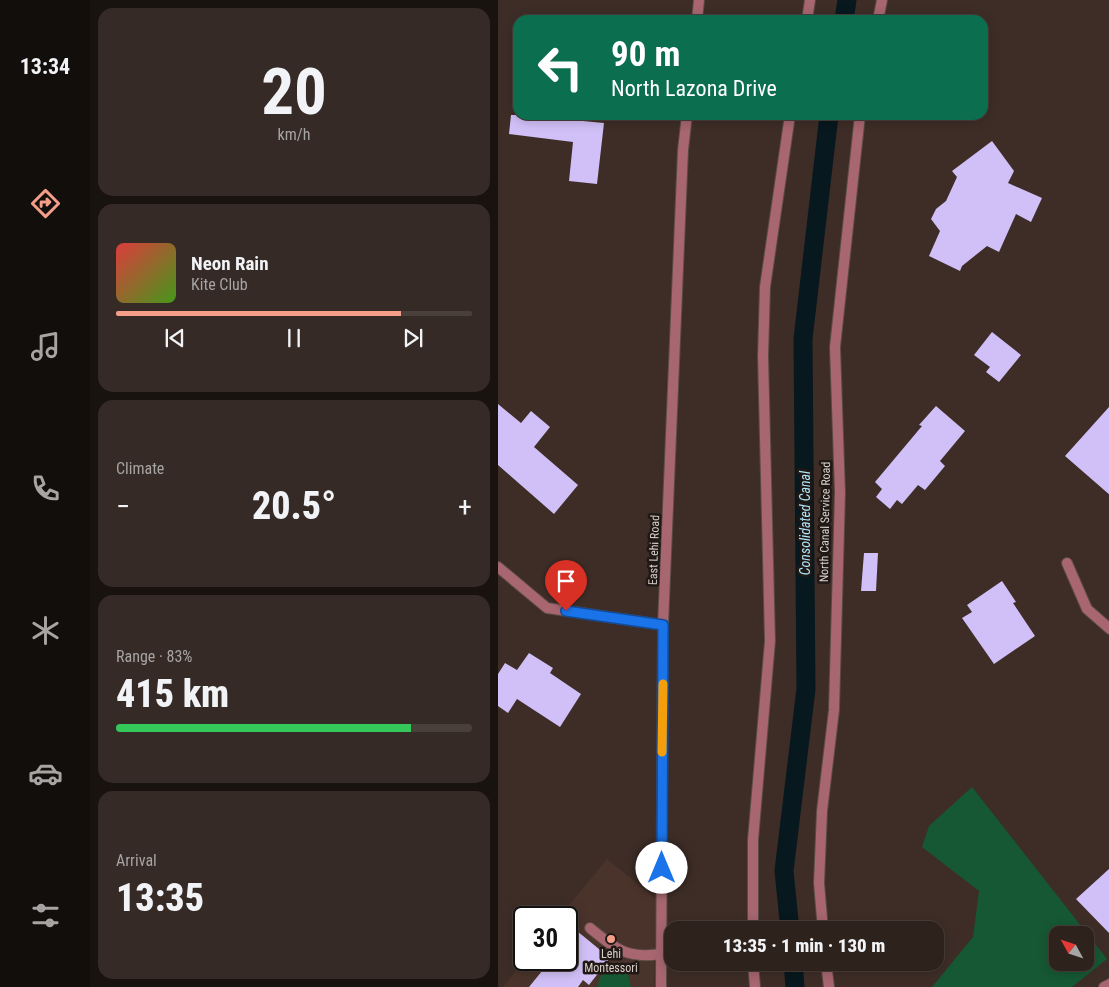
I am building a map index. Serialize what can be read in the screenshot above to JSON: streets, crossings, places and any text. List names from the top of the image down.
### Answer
{
  "streets": {
    "street": ["North Canal Service Road", "East Lehi Road"]
  },
  "water": ["Consolidated Canal"],
  "places": ["Lehi Montessori"],
  "north": "top left",
  "page": {
    "tabs": "13:34",
    "tile": [
      ["20", "km/h"],
      "Climate",
      ["Range · 83%", "415 km"],
      ["Arrival", "13:35"]
    ],
    "turn": ["90 m", "North Lazona Drive"],
    "song": ["Neon Rain", "Kite Club"],
    "heat": ["−", "20.5°", "+"],
    "limit": "30",
    "trip": "13:35 · 1 min · 130 m"
  }
}
